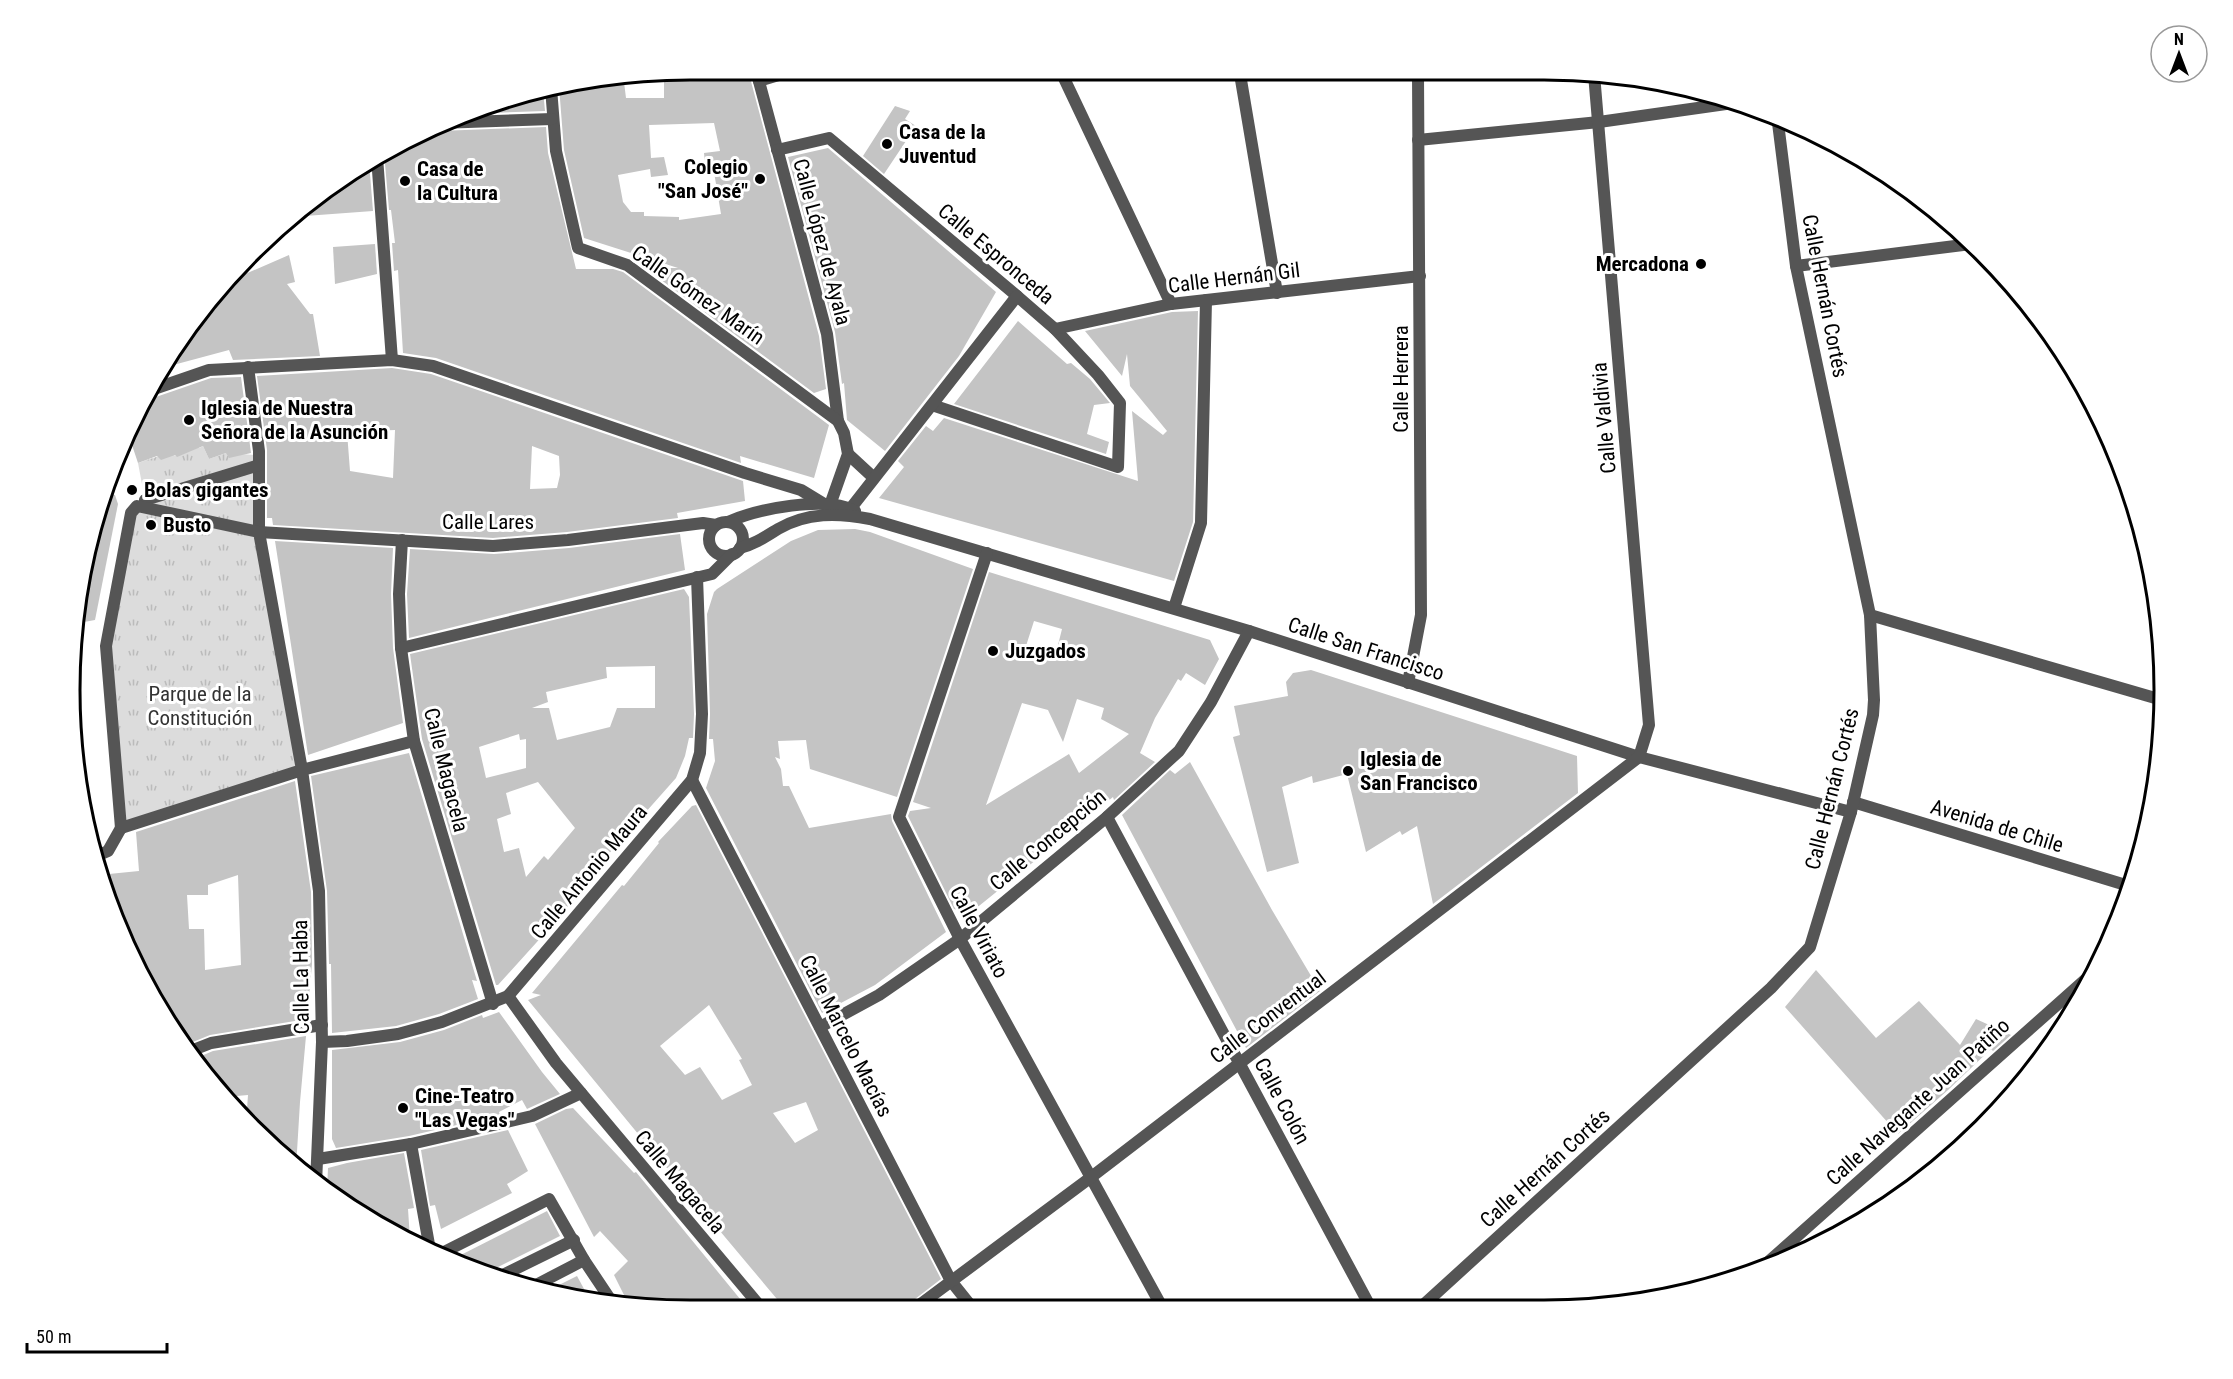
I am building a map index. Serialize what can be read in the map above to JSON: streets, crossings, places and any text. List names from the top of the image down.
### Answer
{
  "streets": {
    "street": [
      "Calle López de Ayala",
      "Calle Espronceda",
      "Calle Hernán Gil",
      "Calle Gómez Marín",
      "Calle Hernán Cortés",
      "Calle Herrera",
      "Calle Valdivia",
      "Calle Lares",
      "Calle San Francisco",
      "Calle Magacela",
      "Avenida de Chile",
      "Calle Concepción",
      "Calle Antonio Maura",
      "Calle Viriato",
      "Calle La Haba",
      "Calle Conventual",
      "Calle Marcelo Macías",
      "Calle Colón",
      "Calle Navegante Juan Patiño"
    ]
  },
  "crossings": [
    ["Calle López de Ayala", "Calle Espronceda"],
    ["Calle López de Ayala", "Calle Gómez Marín"],
    ["Calle Espronceda", "Calle Hernán Gil"],
    ["Calle Hernán Gil", "Calle Herrera"],
    ["Calle Hernán Cortés", "Calle San Francisco"],
    ["Calle Hernán Cortés", "Avenida de Chile"],
    ["Calle Herrera", "Calle San Francisco"],
    ["Calle Valdivia", "Calle San Francisco"],
    ["Calle Valdivia", "Calle Conventual"],
    ["Calle Lares", "Calle Magacela"],
    ["Calle San Francisco", "Avenida de Chile"],
    ["Calle San Francisco", "Calle Concepción"],
    ["Calle San Francisco", "Calle Viriato"],
    ["Calle San Francisco", "Calle Conventual"],
    ["Calle Magacela", "Calle Antonio Maura"],
    ["Calle Concepción", "Calle Viriato"],
    ["Calle Concepción", "Calle Marcelo Macías"],
    ["Calle Concepción", "Calle Colón"],
    ["Calle Antonio Maura", "Calle La Haba"],
    ["Calle Antonio Maura", "Calle Marcelo Macías"],
    ["Calle Viriato", "Calle Conventual"],
    ["Calle Conventual", "Calle Marcelo Macías"],
    ["Calle Conventual", "Calle Colón"]
  ],
  "parks": ["Parque de la Constitución"],
  "places": [
    "Casa de la Juventud",
    "Colegio \"San José\"",
    "Casa de la Cultura",
    "Mercadona",
    "Iglesia de Nuestra Señora de la Asunción",
    "Bolas gigantes",
    "Busto",
    "Juzgados",
    "Iglesia de San Francisco",
    "Cine-Teatro \"Las Vegas\""
  ],
  "scale_bar": "50 m",
  "north": "top"
}
